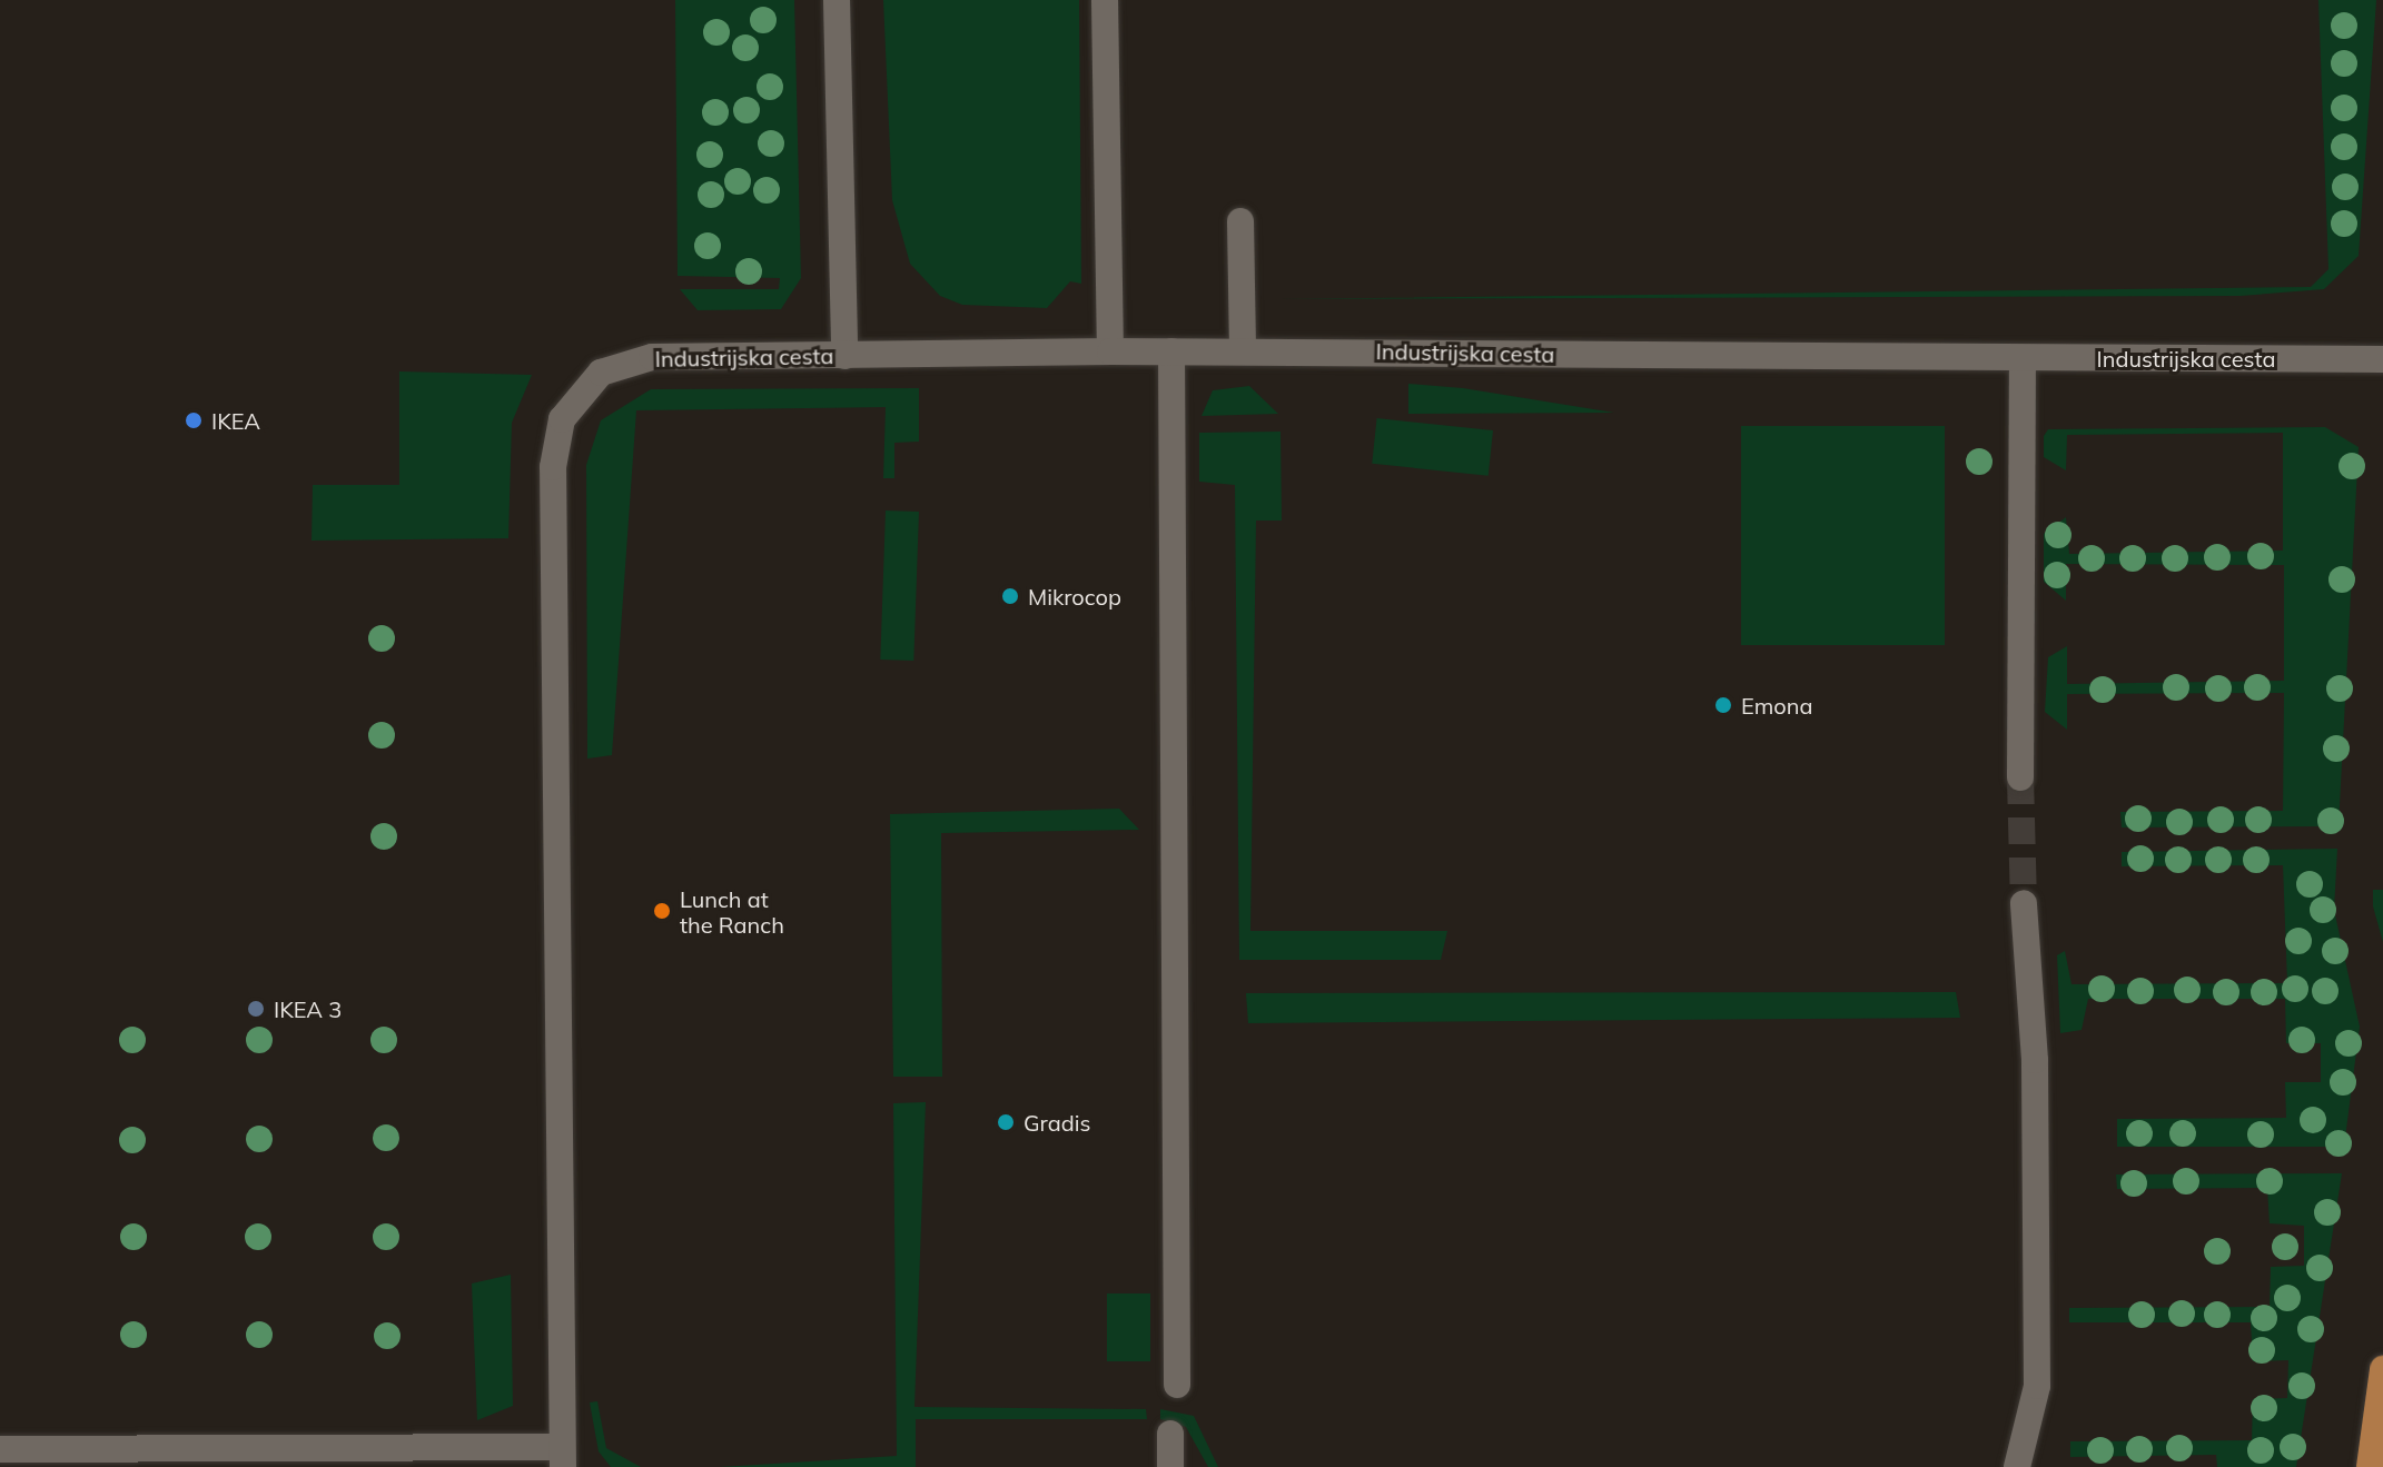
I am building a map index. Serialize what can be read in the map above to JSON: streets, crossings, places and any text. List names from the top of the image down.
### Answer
{
  "streets": {
    "street": ["Industrijska cesta"]
  },
  "places": [
    "IKEA",
    "Mikrocop",
    "Emona",
    "Lunch at the Ranch",
    "IKEA 3",
    "Gradis"
  ]
}
